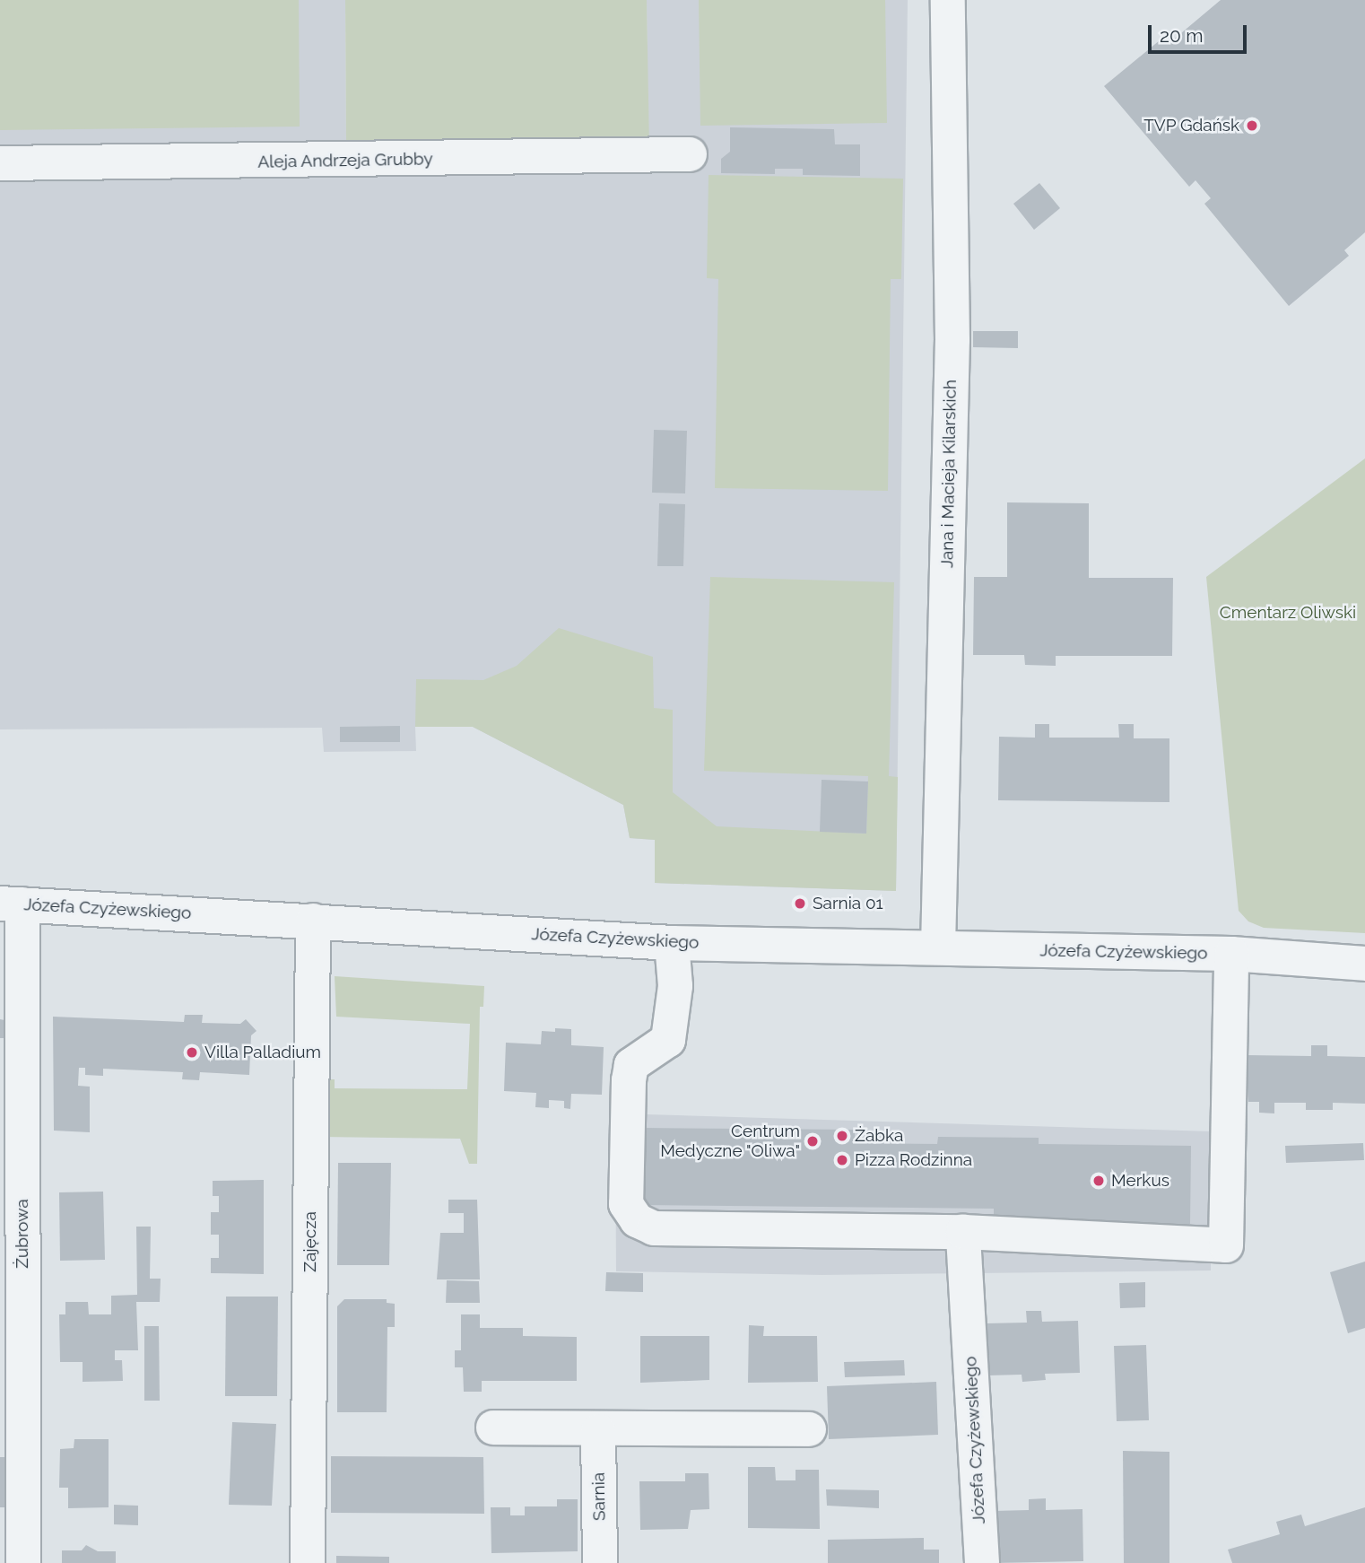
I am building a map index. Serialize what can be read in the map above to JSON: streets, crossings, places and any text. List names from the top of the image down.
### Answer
{
  "streets": {
    "street": [
      "Aleja Andrzeja Grubby",
      "Jana i Macieja Kilarskich",
      "Józefa Czyżewskiego",
      "Żubrowa",
      "Zajęcza",
      "Sarnia"
    ]
  },
  "crossings": [
    ["Jana i Macieja Kilarskich", "Józefa Czyżewskiego"],
    ["Józefa Czyżewskiego", "Żubrowa"],
    ["Józefa Czyżewskiego", "Zajęcza"]
  ],
  "parks": ["Cmentarz Oliwski"],
  "places": [
    "TVP Gdańsk",
    "Sarnia 01",
    "Villa Palladium",
    "Żabka",
    "Centrum Medyczne \"Oliwa\"",
    "Pizza Rodzinna",
    "Merkus"
  ],
  "scale_bar": "20 m"
}
